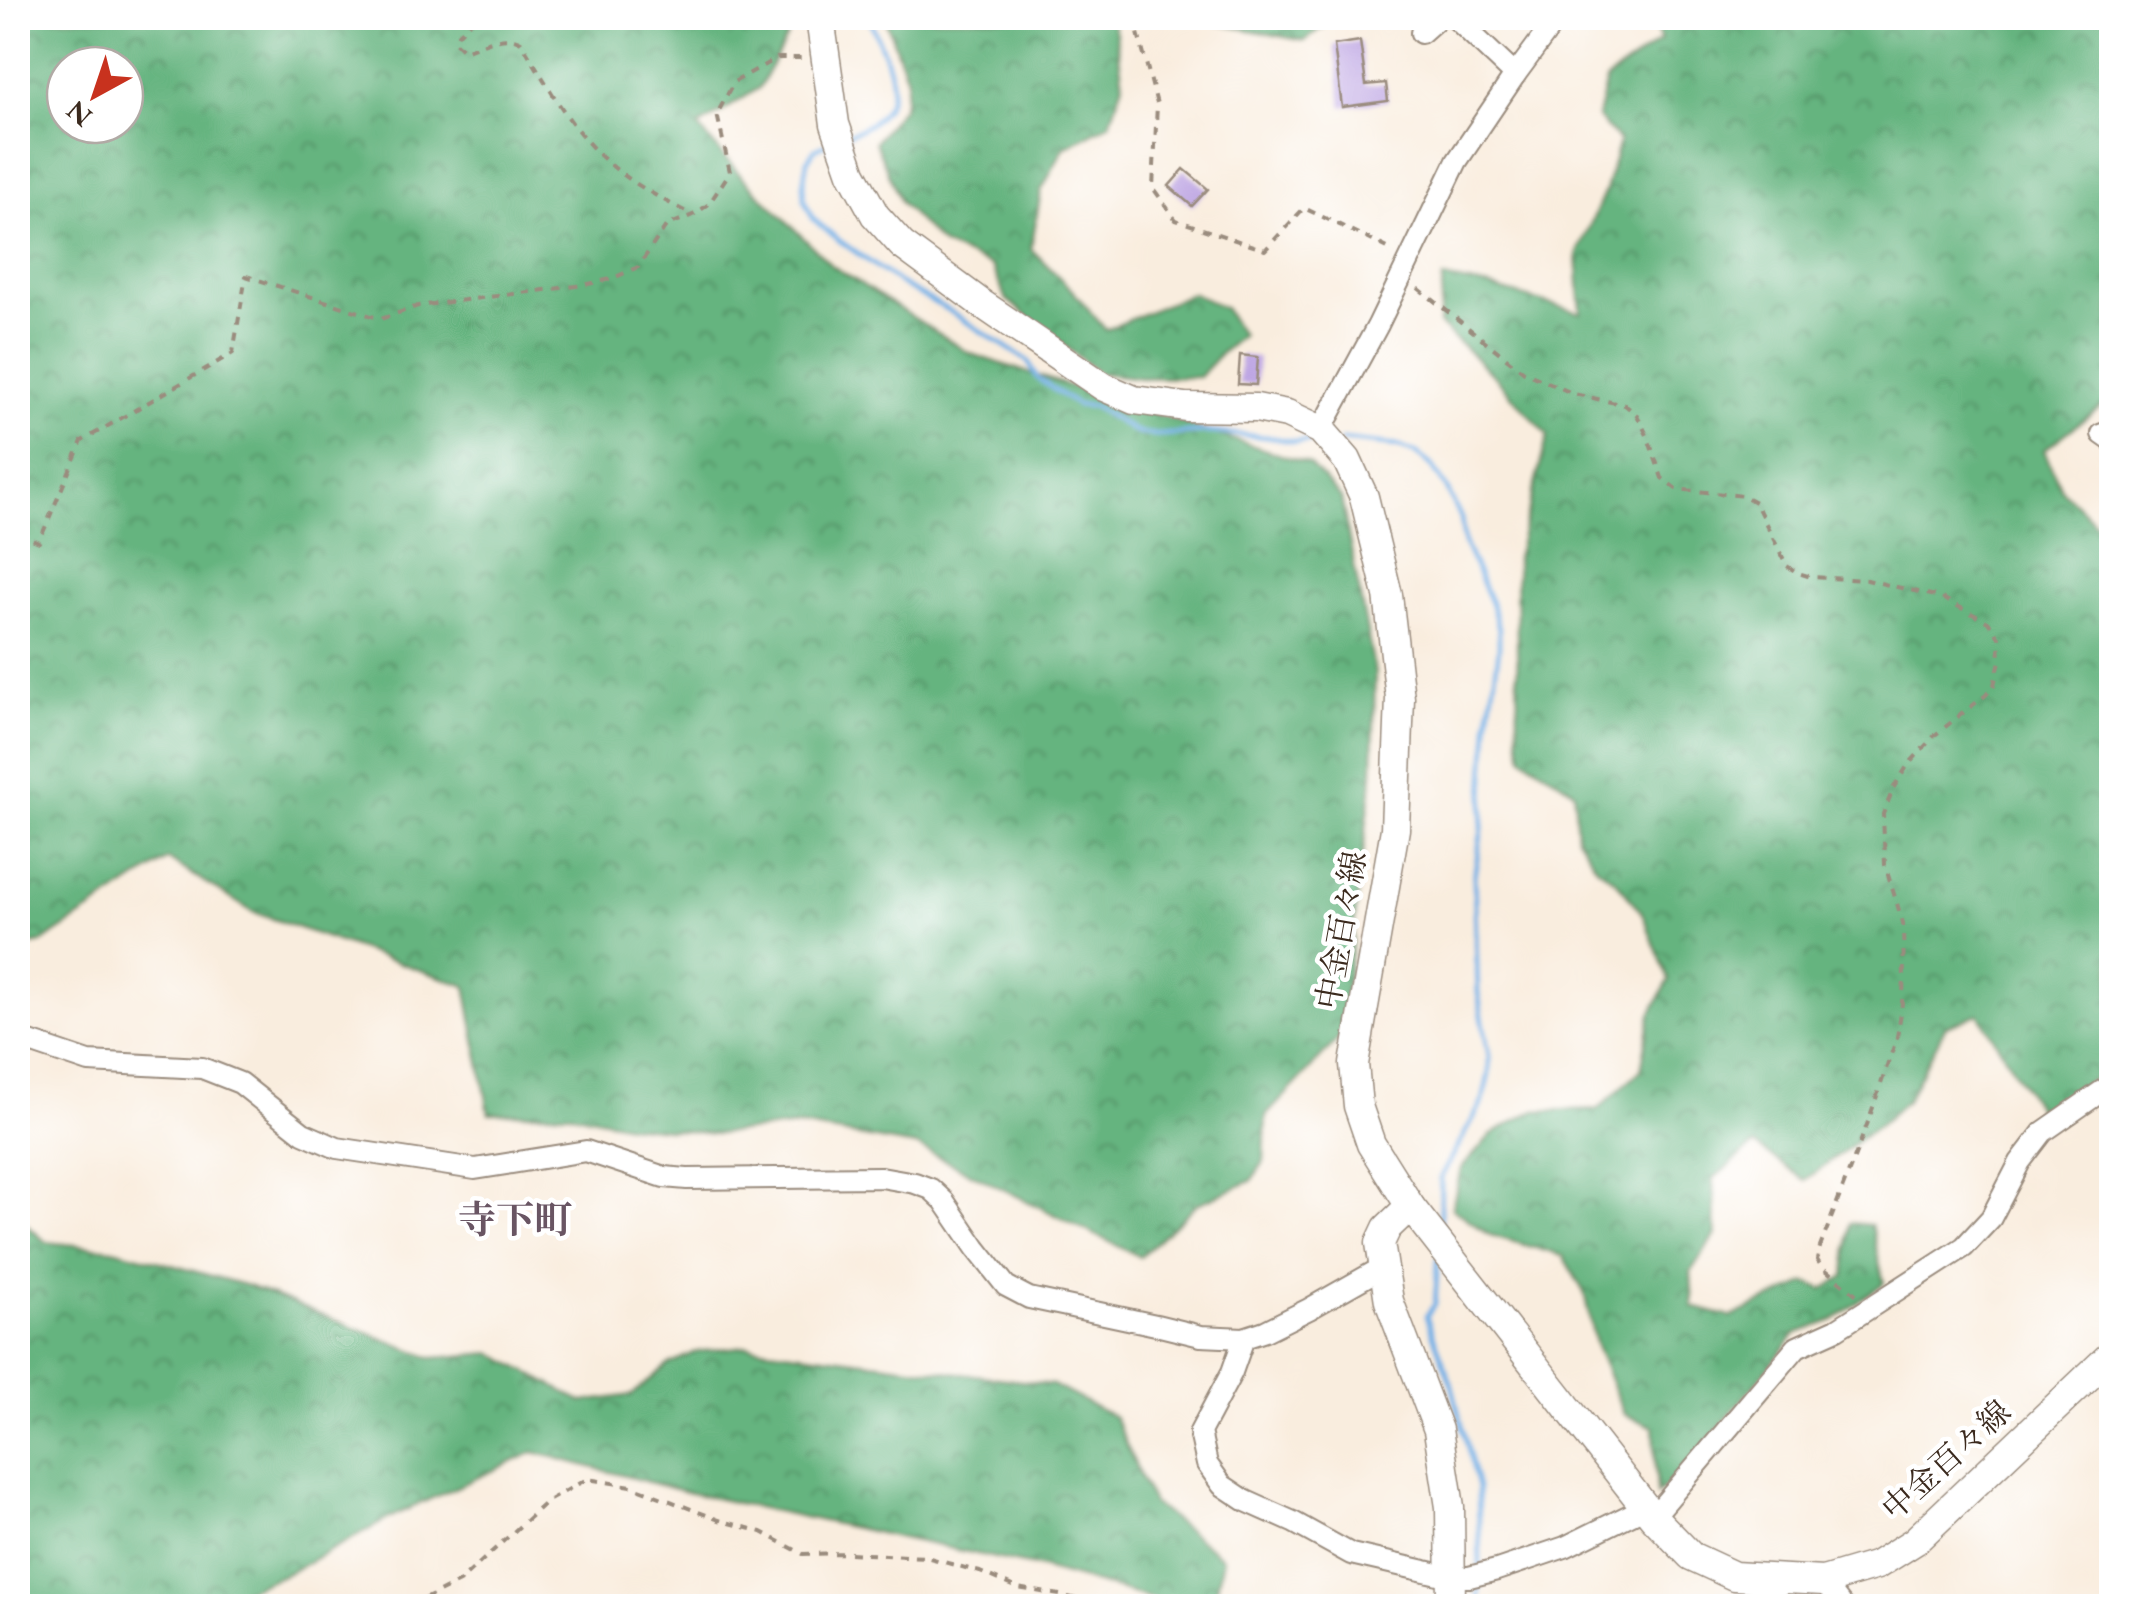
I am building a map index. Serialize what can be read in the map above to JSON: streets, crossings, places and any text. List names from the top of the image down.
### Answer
{
  "streets": {
    "main road": ["中金百々線"]
  },
  "districts": ["寺下町"],
  "north": "bottom left"
}
